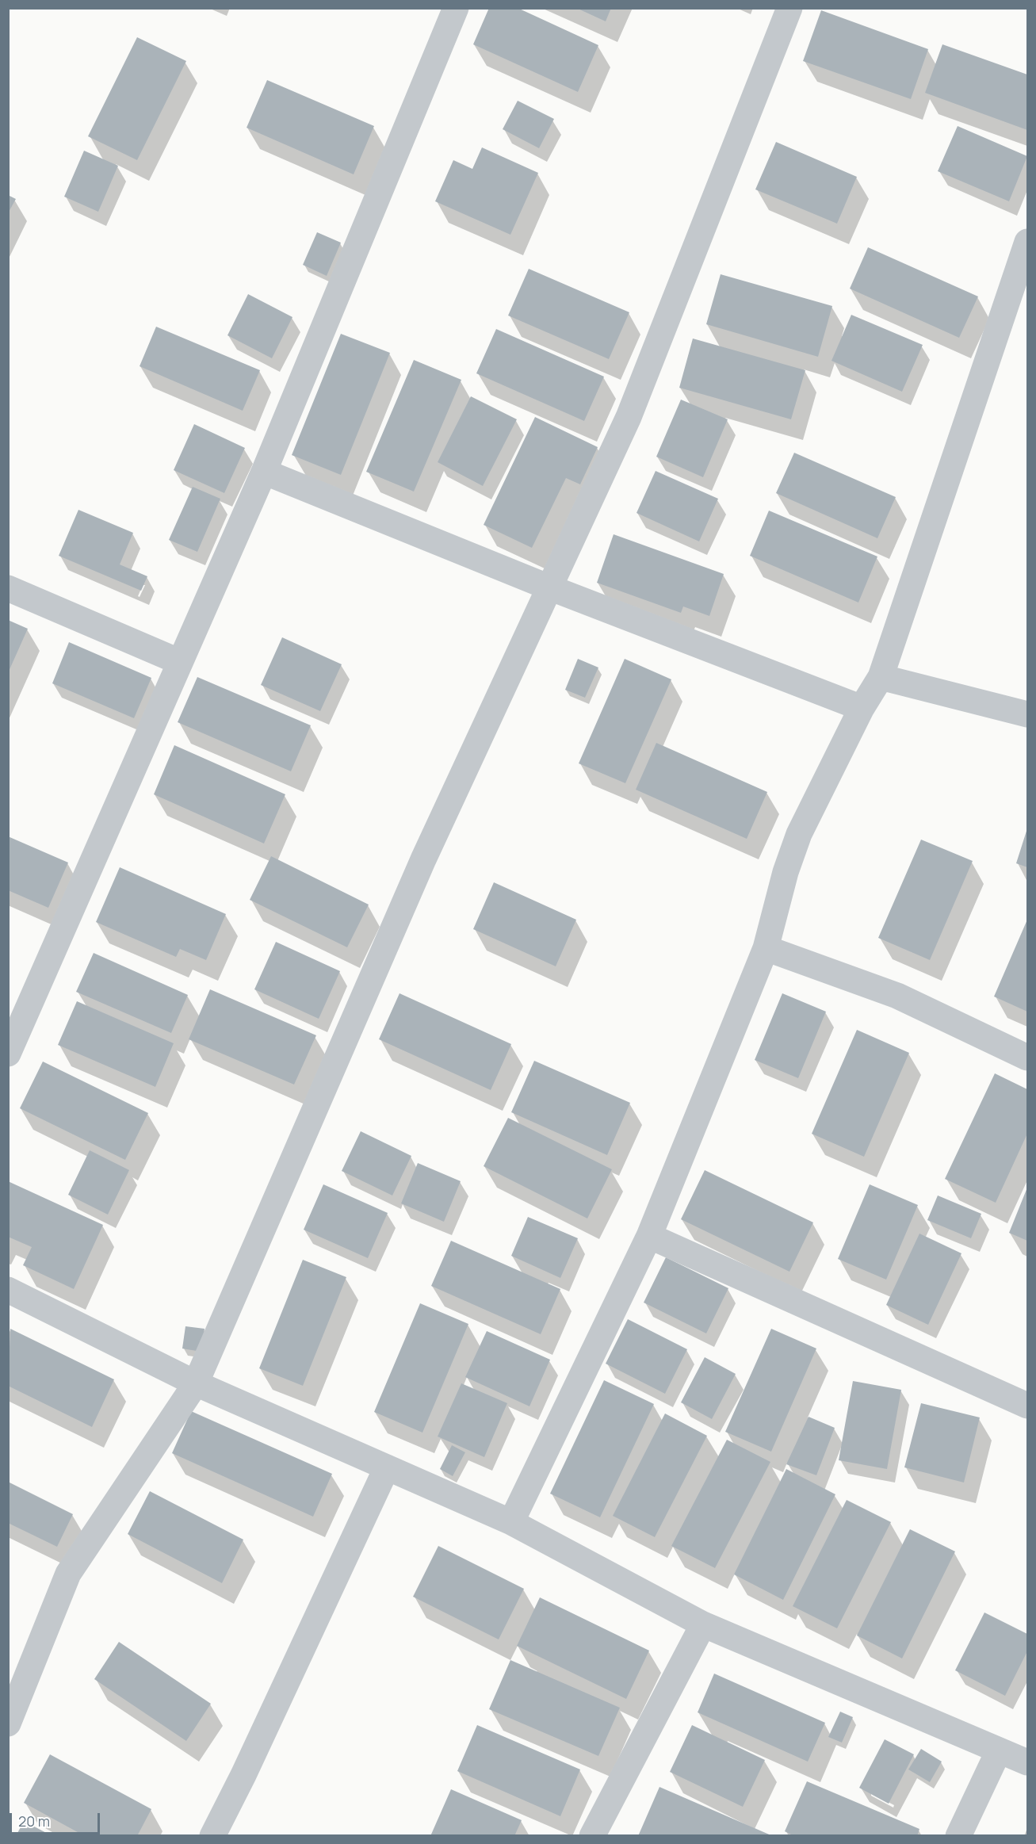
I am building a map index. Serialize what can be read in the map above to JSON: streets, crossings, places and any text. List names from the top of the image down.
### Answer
{
  "scale_bar": "20 m"
}
